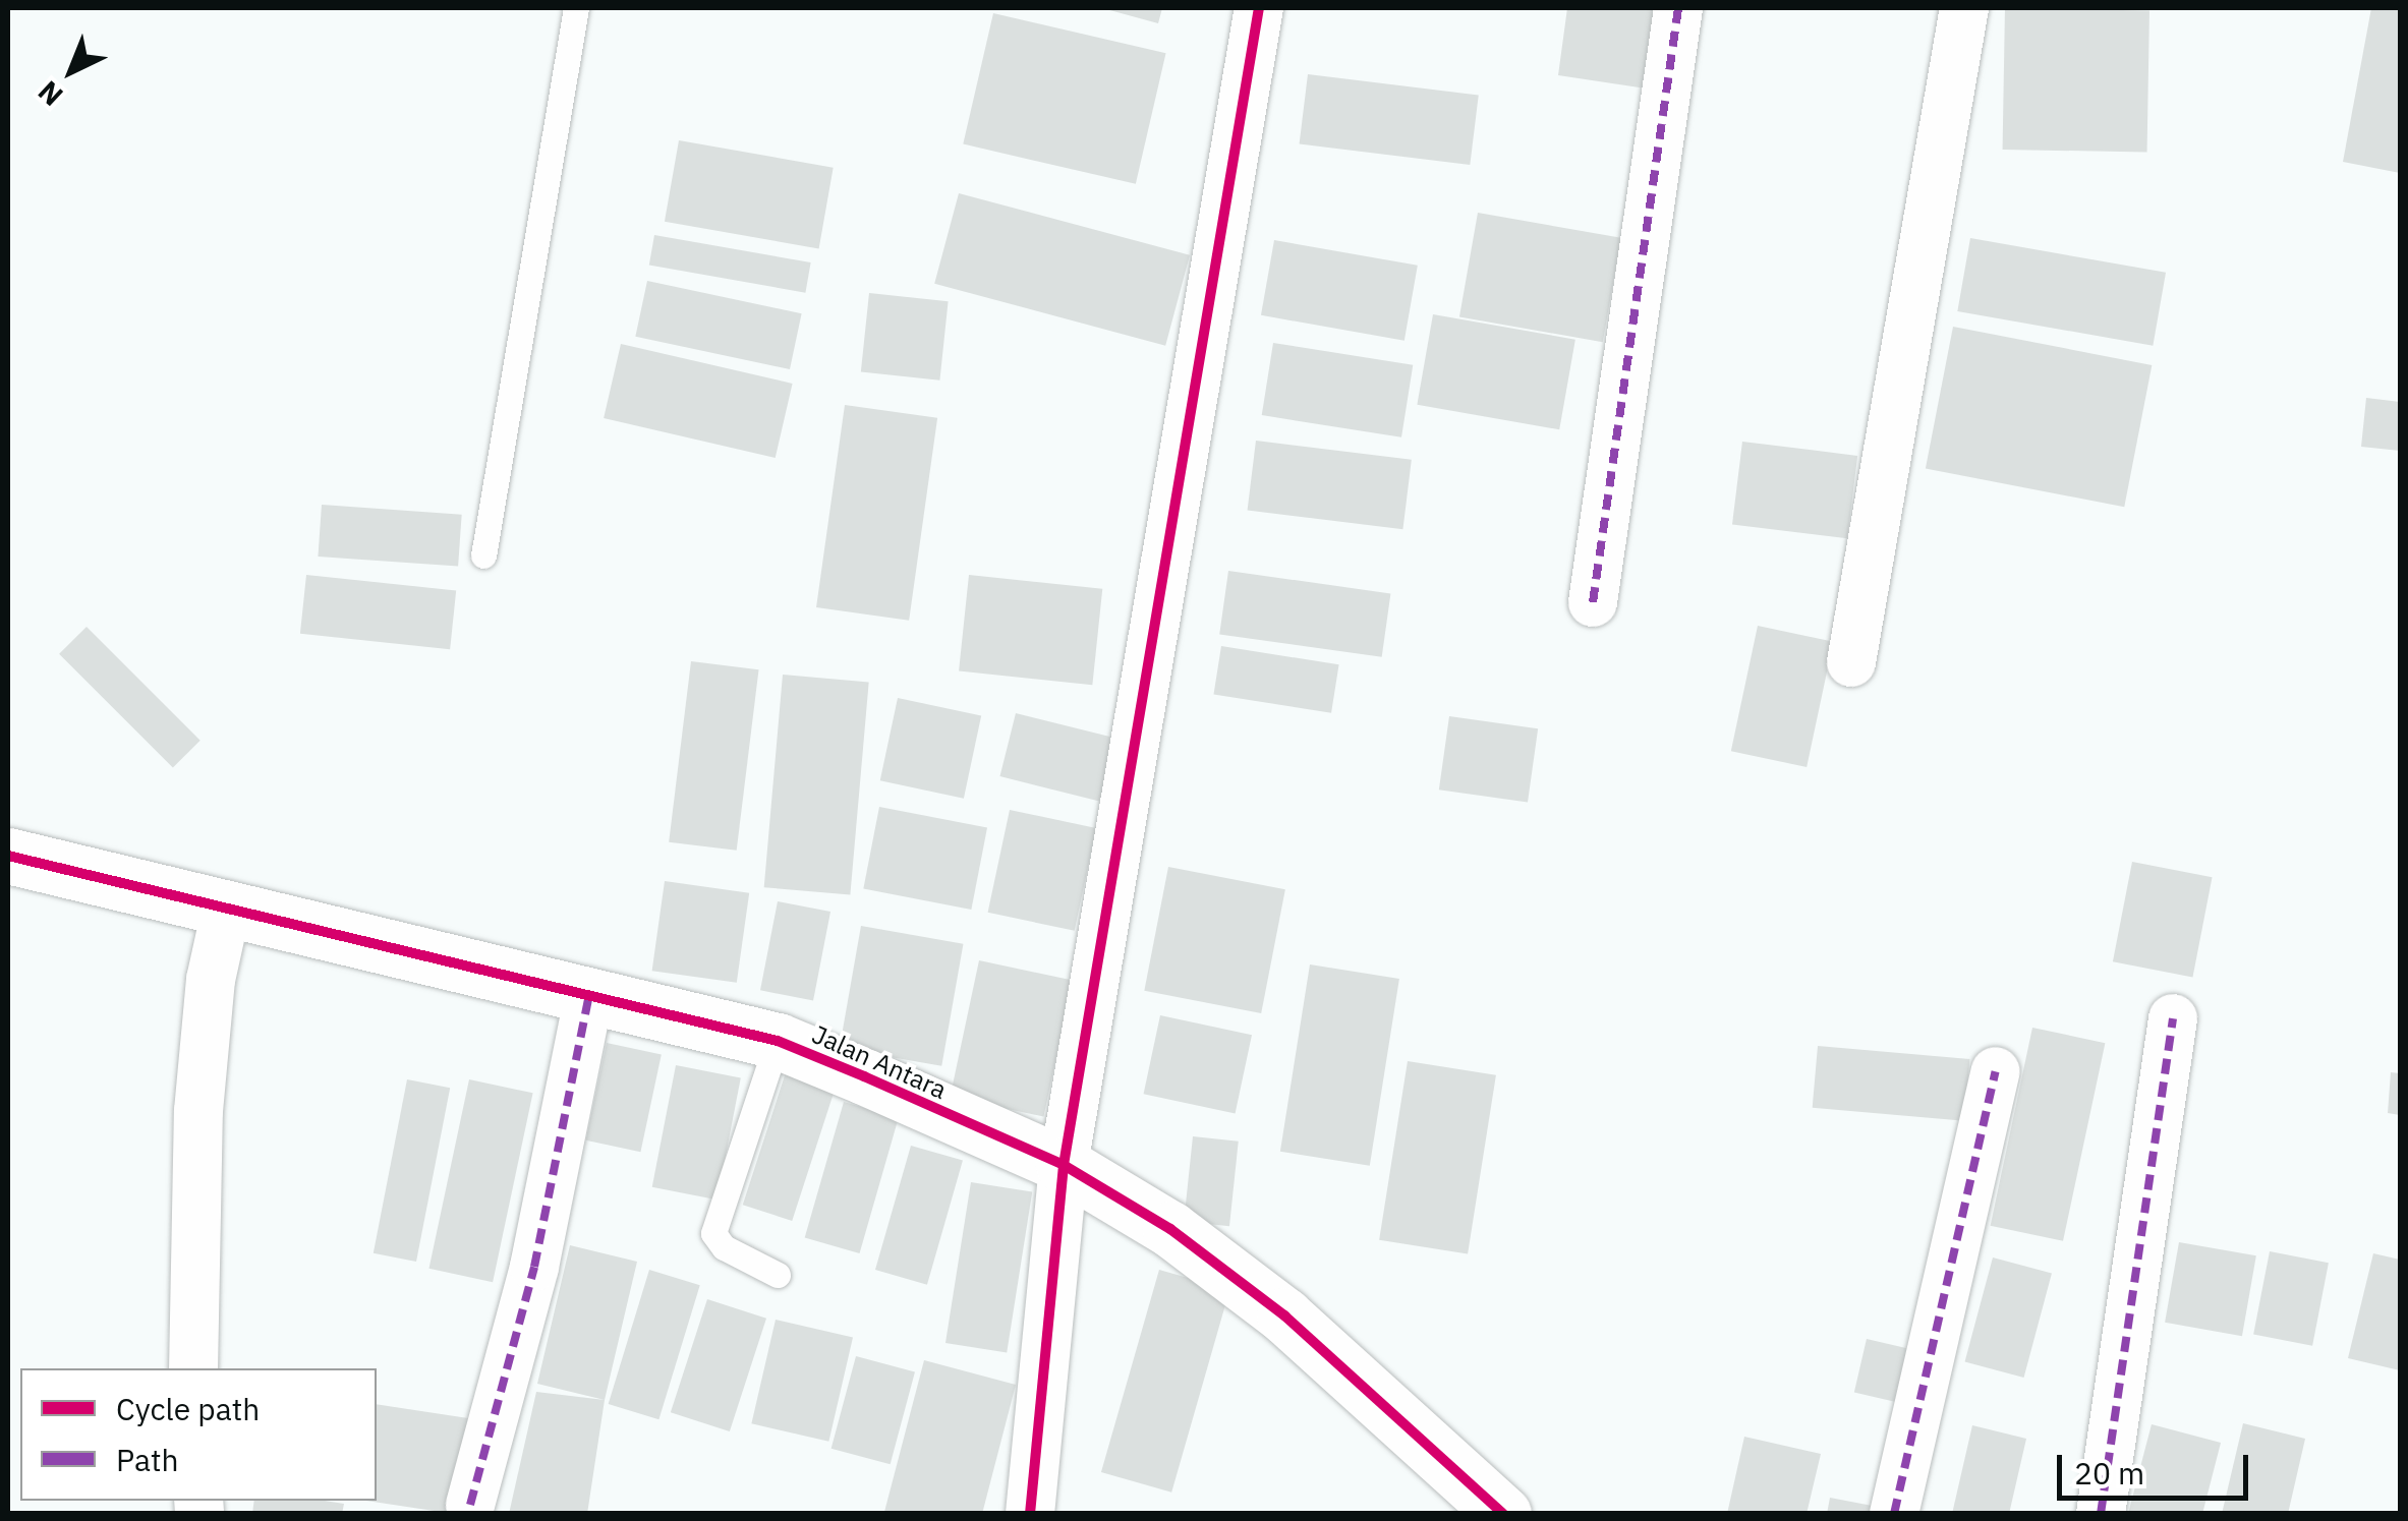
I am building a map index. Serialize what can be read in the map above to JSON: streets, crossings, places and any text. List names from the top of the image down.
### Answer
{
  "streets": {
    "street": ["Jalan Antara"]
  },
  "legend": ["Cycle path", "Path"],
  "scale_bar": "20 m",
  "north": "bottom left"
}
